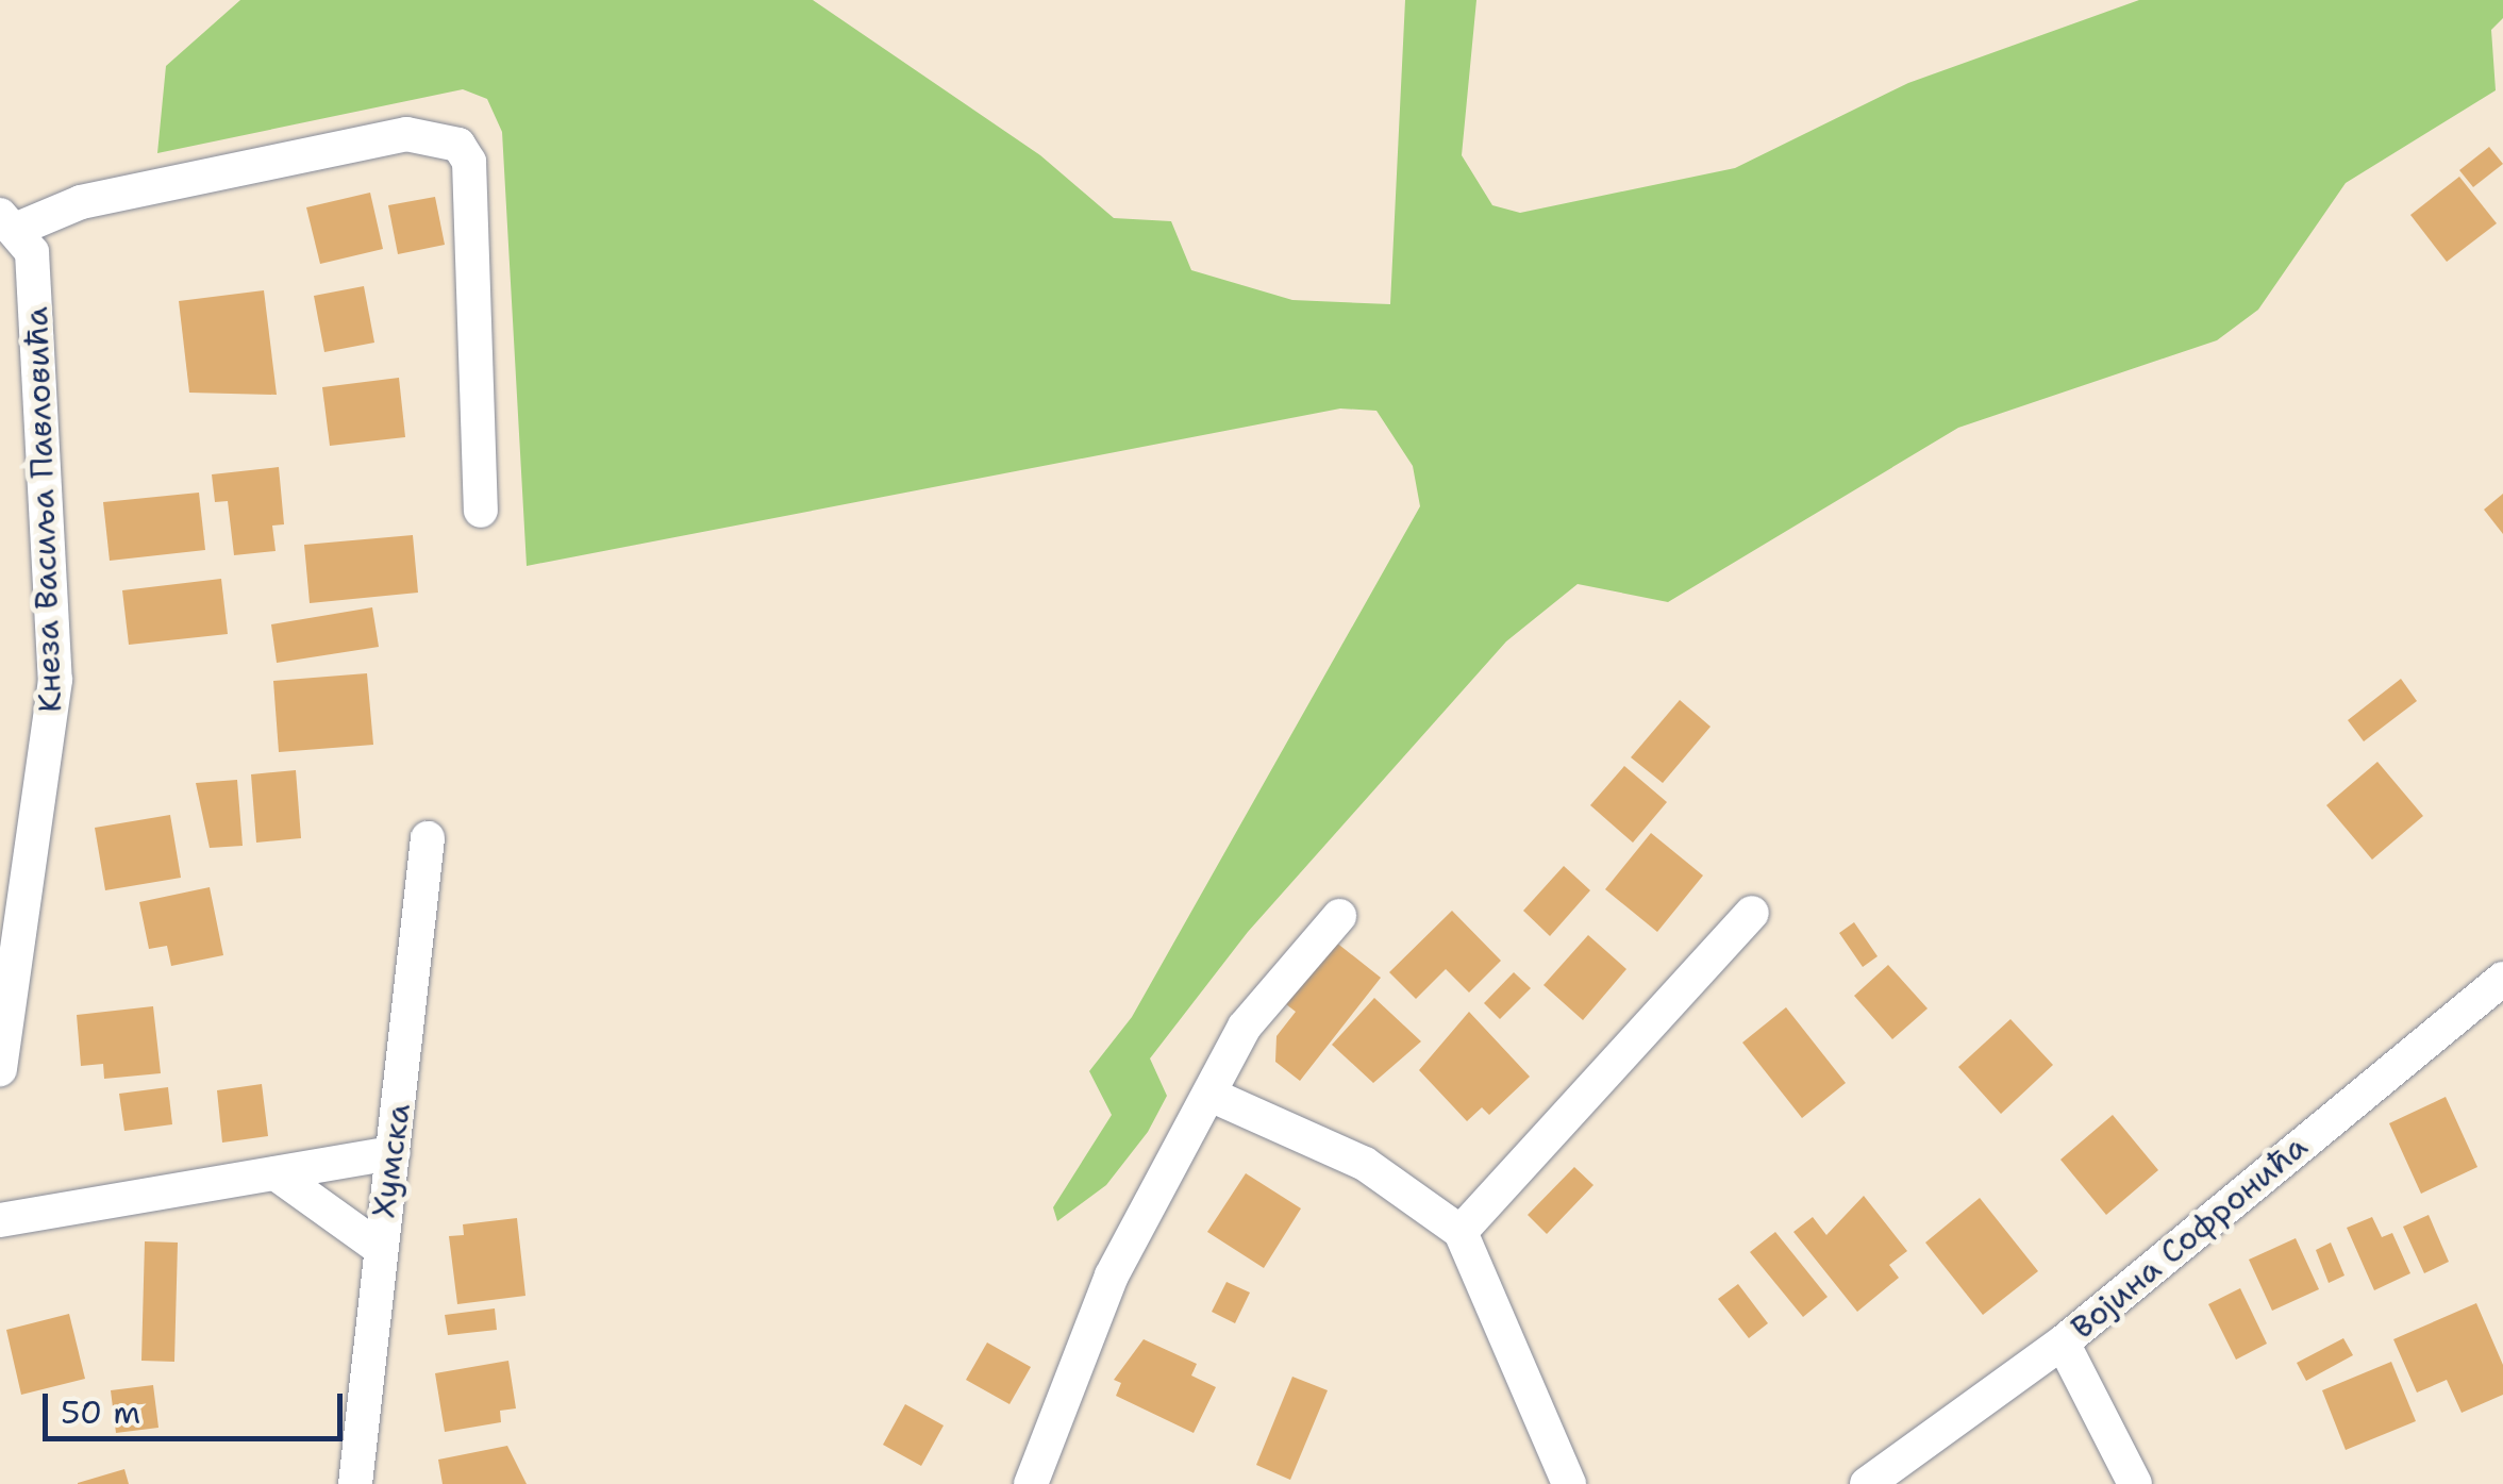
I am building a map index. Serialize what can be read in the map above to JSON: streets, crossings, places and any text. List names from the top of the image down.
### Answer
{
  "streets": {
    "street": ["Кнеза Васиља Павловића", "Хумска", "Војина Софронића"]
  },
  "scale_bar": "50 m"
}
